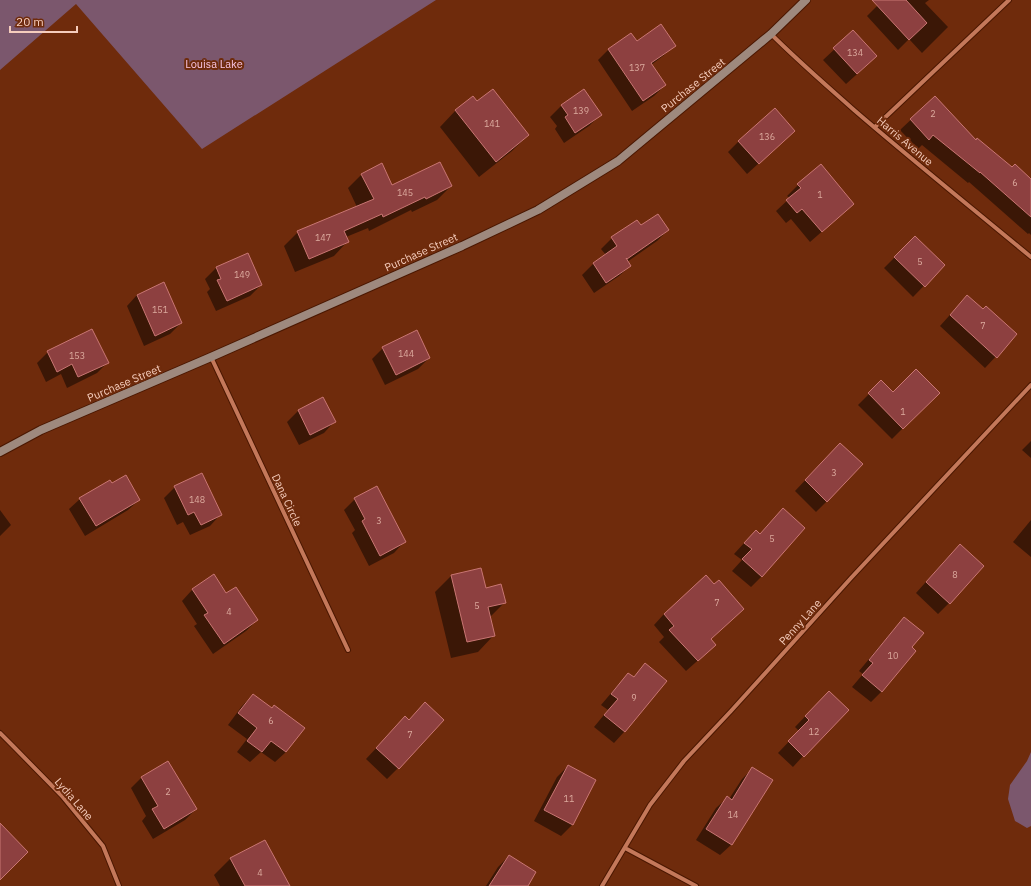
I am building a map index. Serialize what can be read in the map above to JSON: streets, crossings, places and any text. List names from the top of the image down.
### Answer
{
  "streets": {
    "main road": ["Purchase Street"],
    "street": [
      "Harris Avenue",
      "Dana Circle",
      "Penny Lane",
      "Lydia Lane"
    ]
  },
  "crossings": [
    ["Purchase Street", "Harris Avenue"],
    ["Purchase Street", "Dana Circle"]
  ],
  "parks": ["Louisa Lake"],
  "house_numbers": [
    "134",
    "137",
    "139",
    "2",
    "141",
    "136",
    "6",
    "145",
    "1",
    "147",
    "5",
    "149",
    "151",
    "7",
    "144",
    "153",
    "1",
    "3",
    "148",
    "3",
    "5",
    "8",
    "7",
    "5",
    "4",
    "10",
    "9",
    "6",
    "12",
    "7",
    "2",
    "11",
    "14",
    "4"
  ],
  "scale_bar": "20 m"
}
